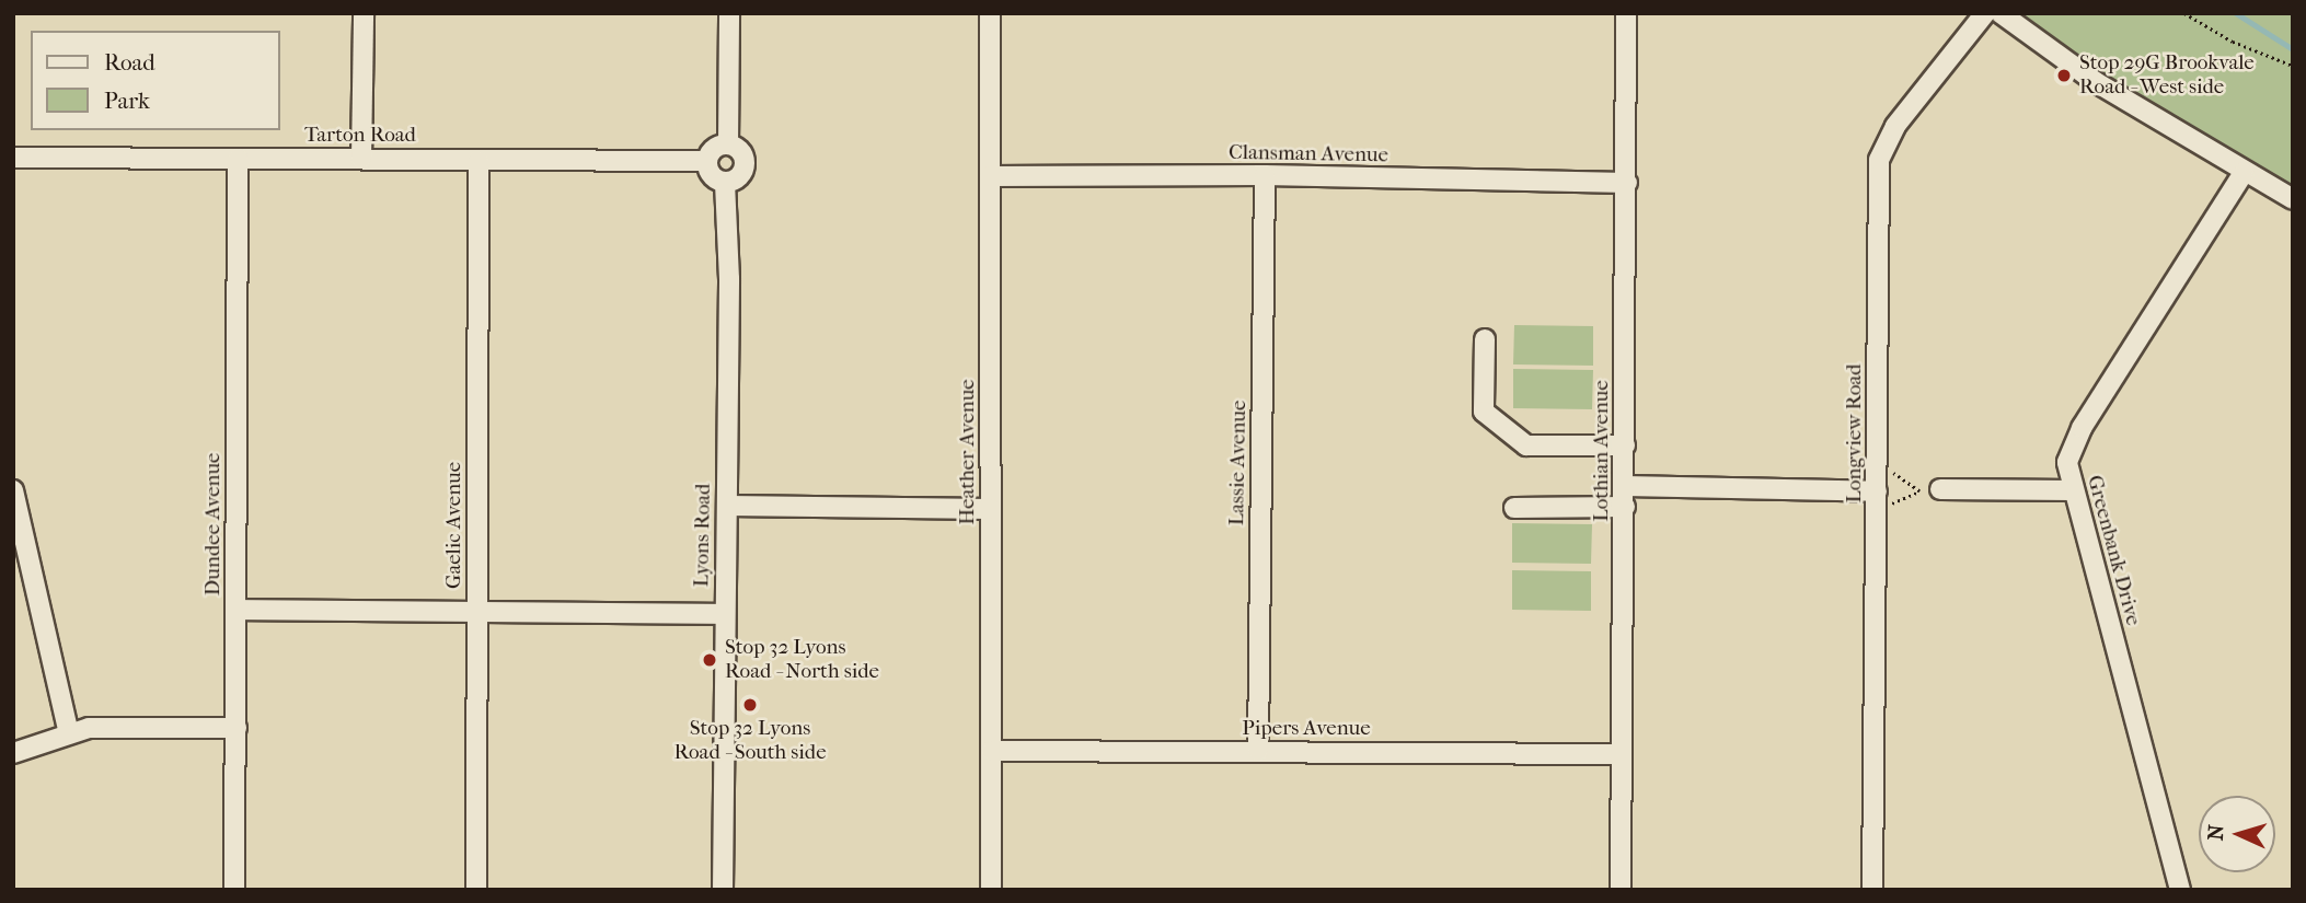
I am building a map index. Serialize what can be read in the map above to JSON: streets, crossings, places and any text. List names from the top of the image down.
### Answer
{
  "streets": {
    "street": [
      "Tarton Road",
      "Clansman Avenue",
      "Longview Road",
      "Lothian Avenue",
      "Heather Avenue",
      "Lassie Avenue",
      "Dundee Avenue",
      "Gaelic Avenue",
      "Lyons Road",
      "Greenbank Drive",
      "Pipers Avenue"
    ]
  },
  "crossings": [
    ["Tarton Road", "Dundee Avenue"],
    ["Tarton Road", "Gaelic Avenue"],
    ["Tarton Road", "Lyons Road"],
    ["Clansman Avenue", "Lothian Avenue"],
    ["Clansman Avenue", "Heather Avenue"],
    ["Clansman Avenue", "Lassie Avenue"],
    ["Lothian Avenue", "Pipers Avenue"],
    ["Heather Avenue", "Pipers Avenue"],
    ["Lassie Avenue", "Pipers Avenue"]
  ],
  "places": ["Stop 29G Brookvale Road - West side", "Stop 32 Lyons Road - North side", "Stop 32 Lyons Road - South side"],
  "legend": ["Road", "Park"],
  "north": "left"
}
